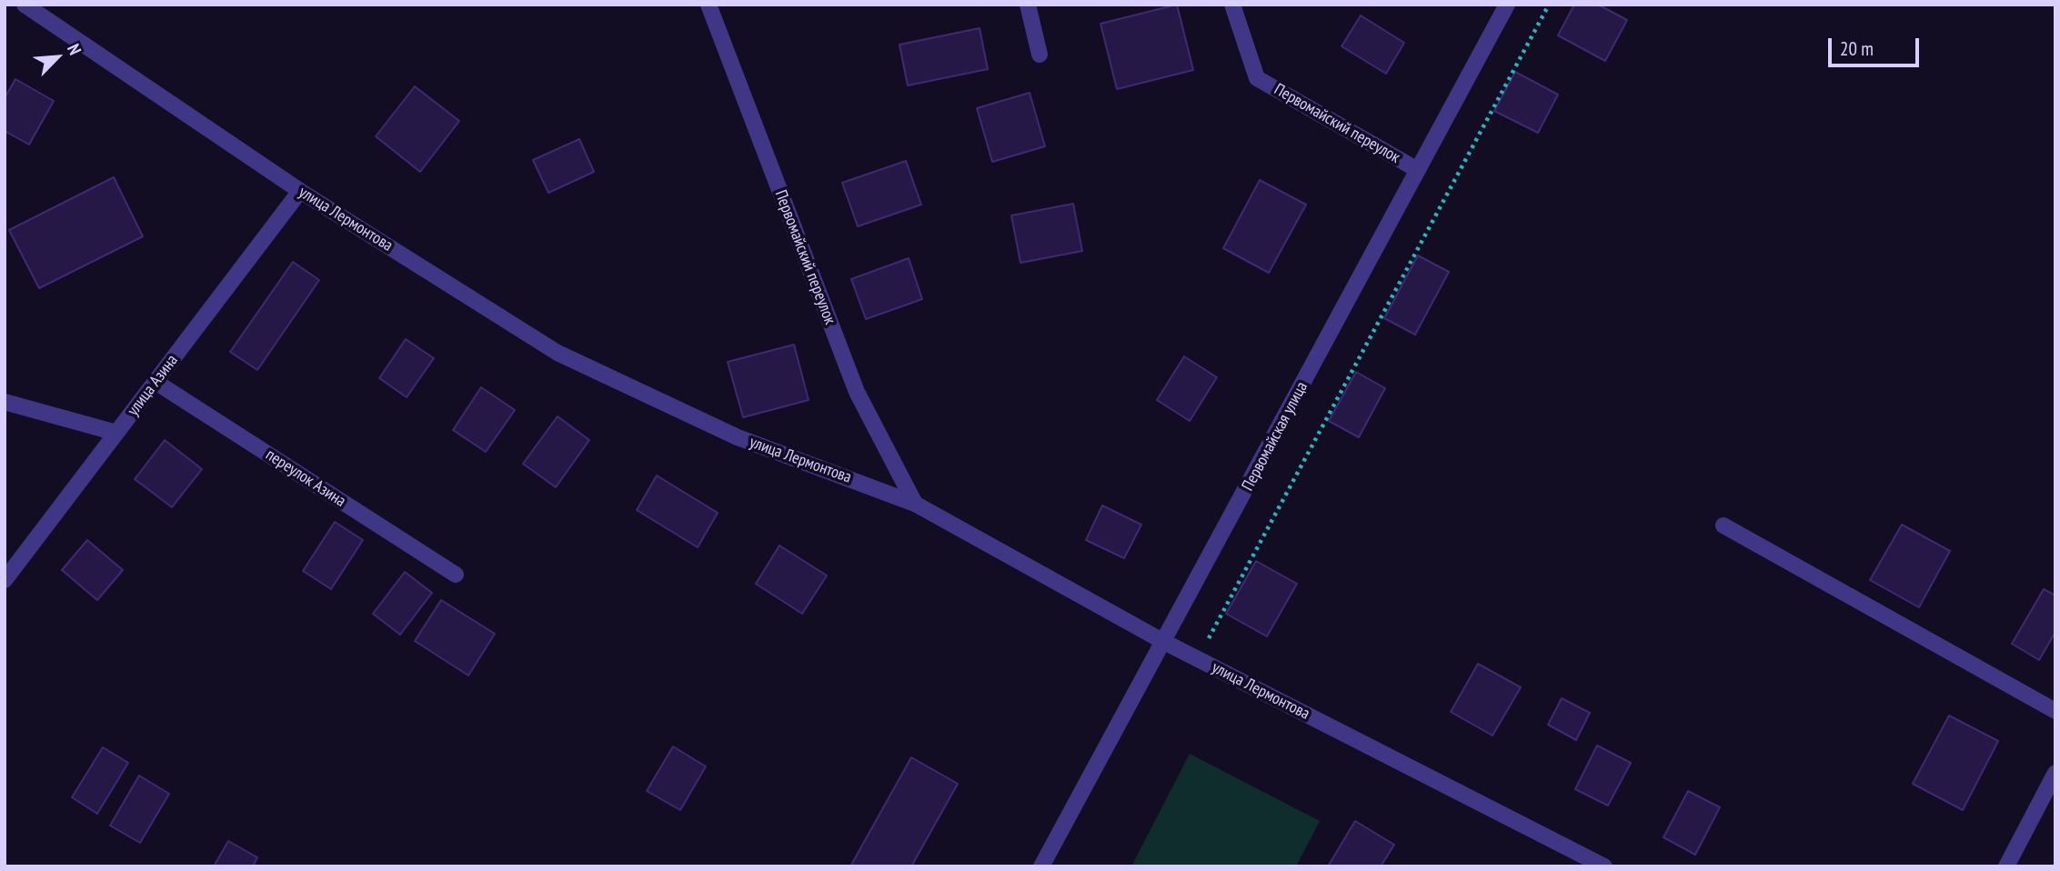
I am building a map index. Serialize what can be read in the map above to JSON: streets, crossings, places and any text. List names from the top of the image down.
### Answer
{
  "streets": {
    "street": [
      "Первомайский переулок",
      "улица Лермонтова",
      "улица Азина",
      "Первомайская улица",
      "переулок Азина"
    ]
  },
  "crossings": [
    ["Первомайский переулок", "улица Лермонтова"],
    ["Первомайский переулок", "Первомайская улица"],
    ["улица Лермонтова", "улица Азина"],
    ["улица Лермонтова", "Первомайская улица"],
    ["улица Азина", "переулок Азина"]
  ],
  "scale_bar": "20 m",
  "north": "top right"
}
